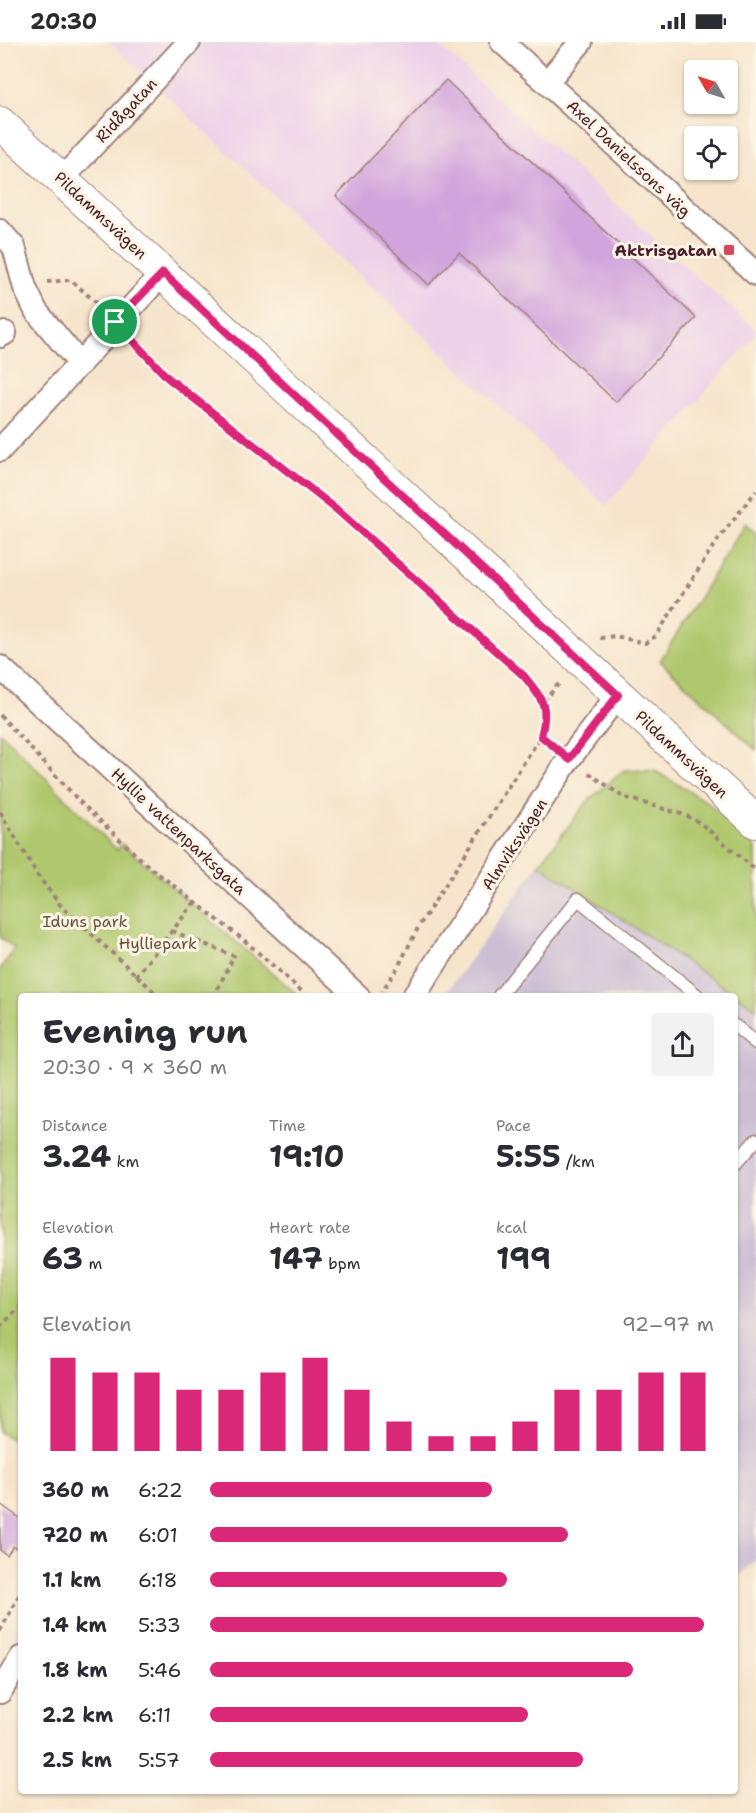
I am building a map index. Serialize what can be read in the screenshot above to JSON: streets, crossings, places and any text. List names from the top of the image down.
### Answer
{
  "streets": {
    "main road": ["Pildammsvägen"],
    "street": [
      "Ridågatan",
      "Axel Danielssons väg",
      "Hyllie vattenparksgata",
      "Almviksvägen"
    ]
  },
  "crossings": [
    ["Ridågatan", "Pildammsvägen"],
    ["Pildammsvägen", "Almviksvägen"]
  ],
  "parks": ["Iduns park", "Hylliepark"],
  "places": {
    "transit": ["Aktrisgatan"]
  },
  "north": "top left",
  "page": {
    "status": "20:30",
    "heading": ["Evening run", "20:30 · 9 × 360 m"],
    "stats": [
      ["Distance", "3.24 km"],
      ["Time", "19:10"],
      ["Pace", "5:55 /km"],
      ["Elevation", "63 m"],
      ["Heart rate", "147 bpm"],
      ["kcal", "199"]
    ],
    "chart": ["Elevation", "92–97 m"],
    "list": [
      {
        "name": "360 m",
        "note": "6:22"
      },
      {
        "name": "720 m",
        "note": "6:01"
      },
      {
        "name": "1.1 km",
        "note": "6:18"
      },
      {
        "name": "1.4 km",
        "note": "5:33"
      },
      {
        "name": "1.8 km",
        "note": "5:46"
      },
      {
        "name": "2.2 km",
        "note": "6:11"
      },
      {
        "name": "2.5 km",
        "note": "5:57"
      }
    ]
  }
}
